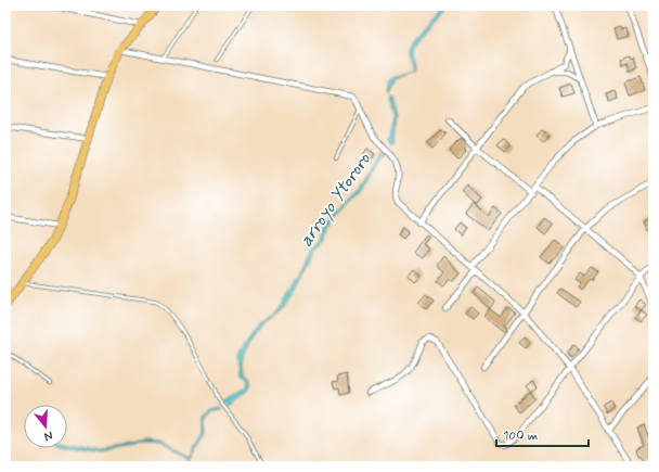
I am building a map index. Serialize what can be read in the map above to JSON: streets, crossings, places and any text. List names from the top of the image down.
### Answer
{
  "water": ["arroyo Ytororo"],
  "scale_bar": "100 m",
  "north": "bottom"
}
